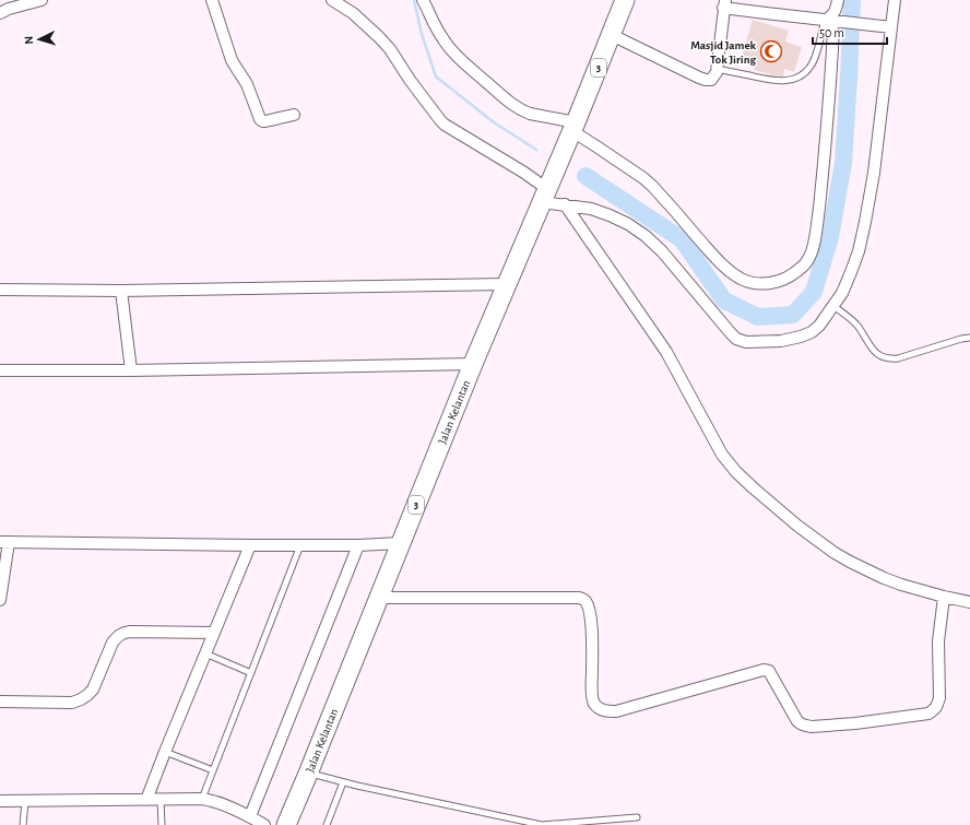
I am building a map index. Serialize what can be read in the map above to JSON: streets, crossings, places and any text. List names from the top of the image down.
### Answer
{
  "streets": {
    "highway": ["3", "Jalan Kelantan"]
  },
  "places": {
    "mosque": ["Masjid Jamek Tok Jiring"]
  },
  "scale_bar": "50 m",
  "north": "left"
}
